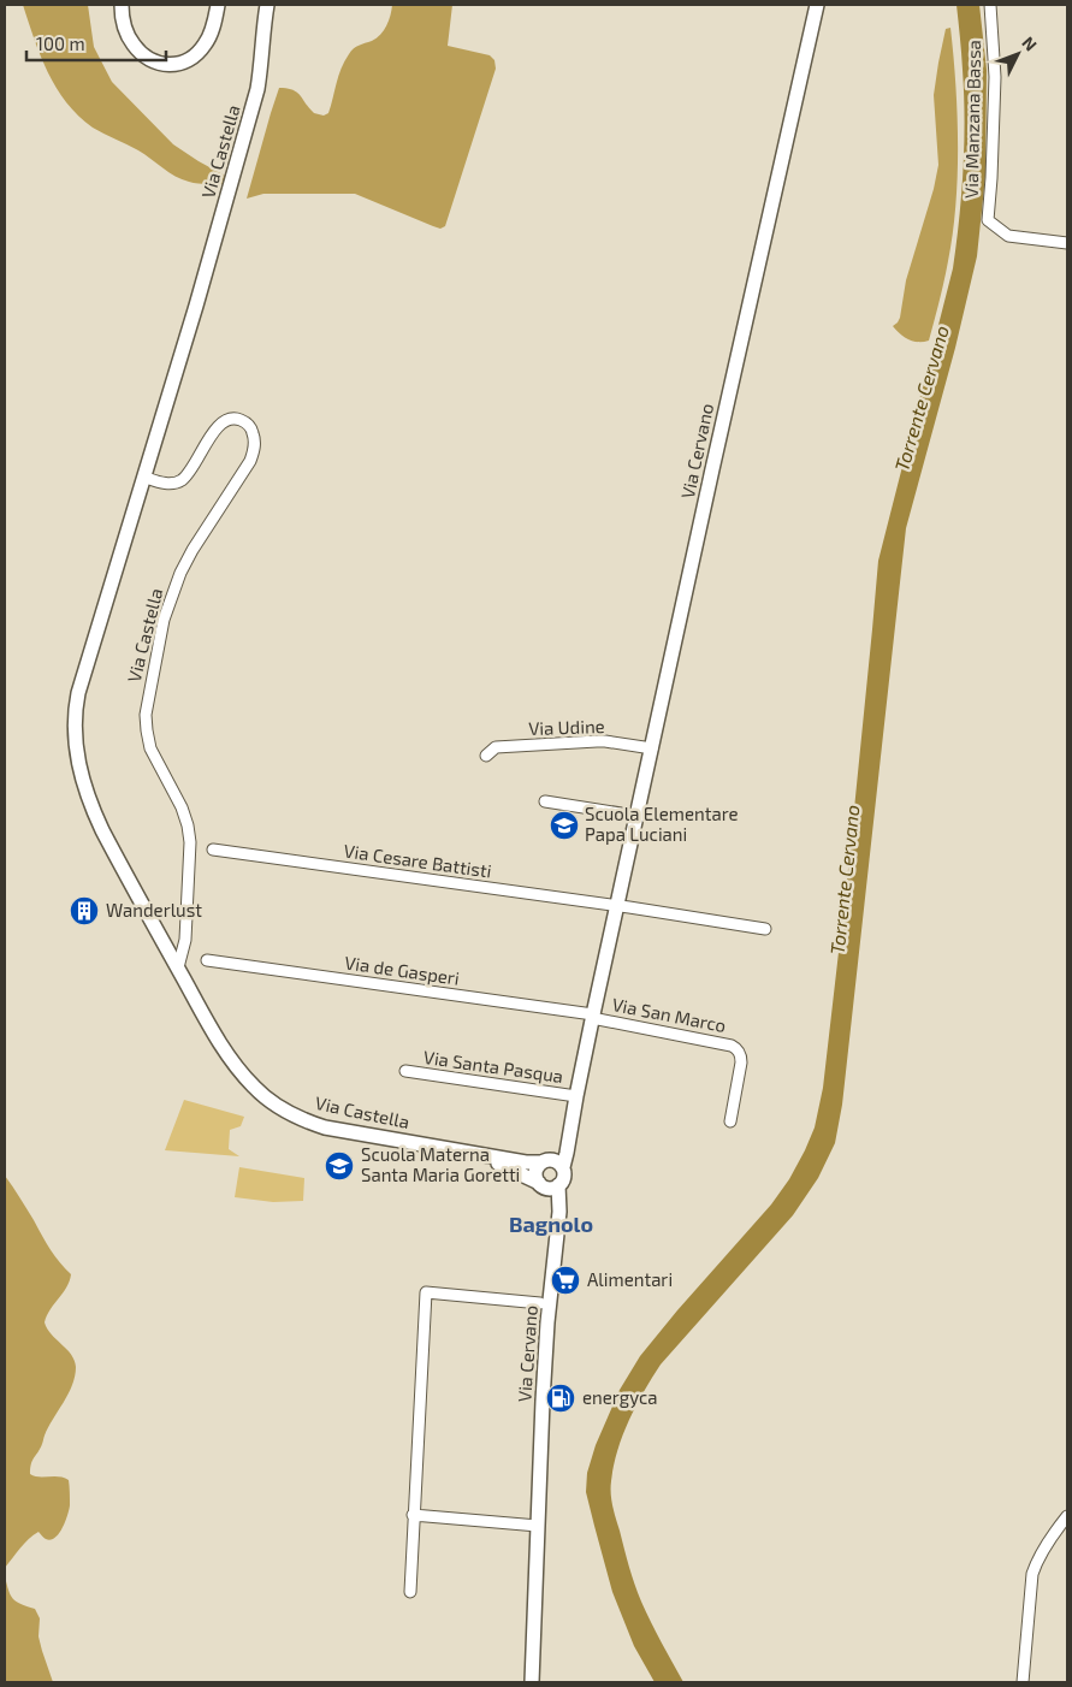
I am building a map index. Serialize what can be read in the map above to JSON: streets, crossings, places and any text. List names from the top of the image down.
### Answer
{
  "streets": {
    "main road": ["Via Castella", "Via Cervano"],
    "street": [
      "Via Manzana Bassa",
      "Via Udine",
      "Via Cesare Battisti",
      "Via de Gasperi",
      "Via San Marco",
      "Via Santa Pasqua"
    ]
  },
  "crossings": [
    ["Via Cervano", "Via Udine"],
    ["Via Cervano", "Via Cesare Battisti"],
    ["Via Cervano", "Via de Gasperi"],
    ["Via Cervano", "Via San Marco"],
    ["Via Cervano", "Via Santa Pasqua"],
    ["Via de Gasperi", "Via San Marco"]
  ],
  "districts": ["Bagnolo"],
  "water": ["Torrente Cervano"],
  "places": {
    "school or university": ["Scuola Elementare Papa Luciani", "Scuola Materna Santa Maria Goretti"],
    "building": ["Wanderlust"],
    "supermarket": ["Alimentari"],
    "fuel station": ["energyca"]
  },
  "scale_bar": "100 m",
  "north": "top right"
}
